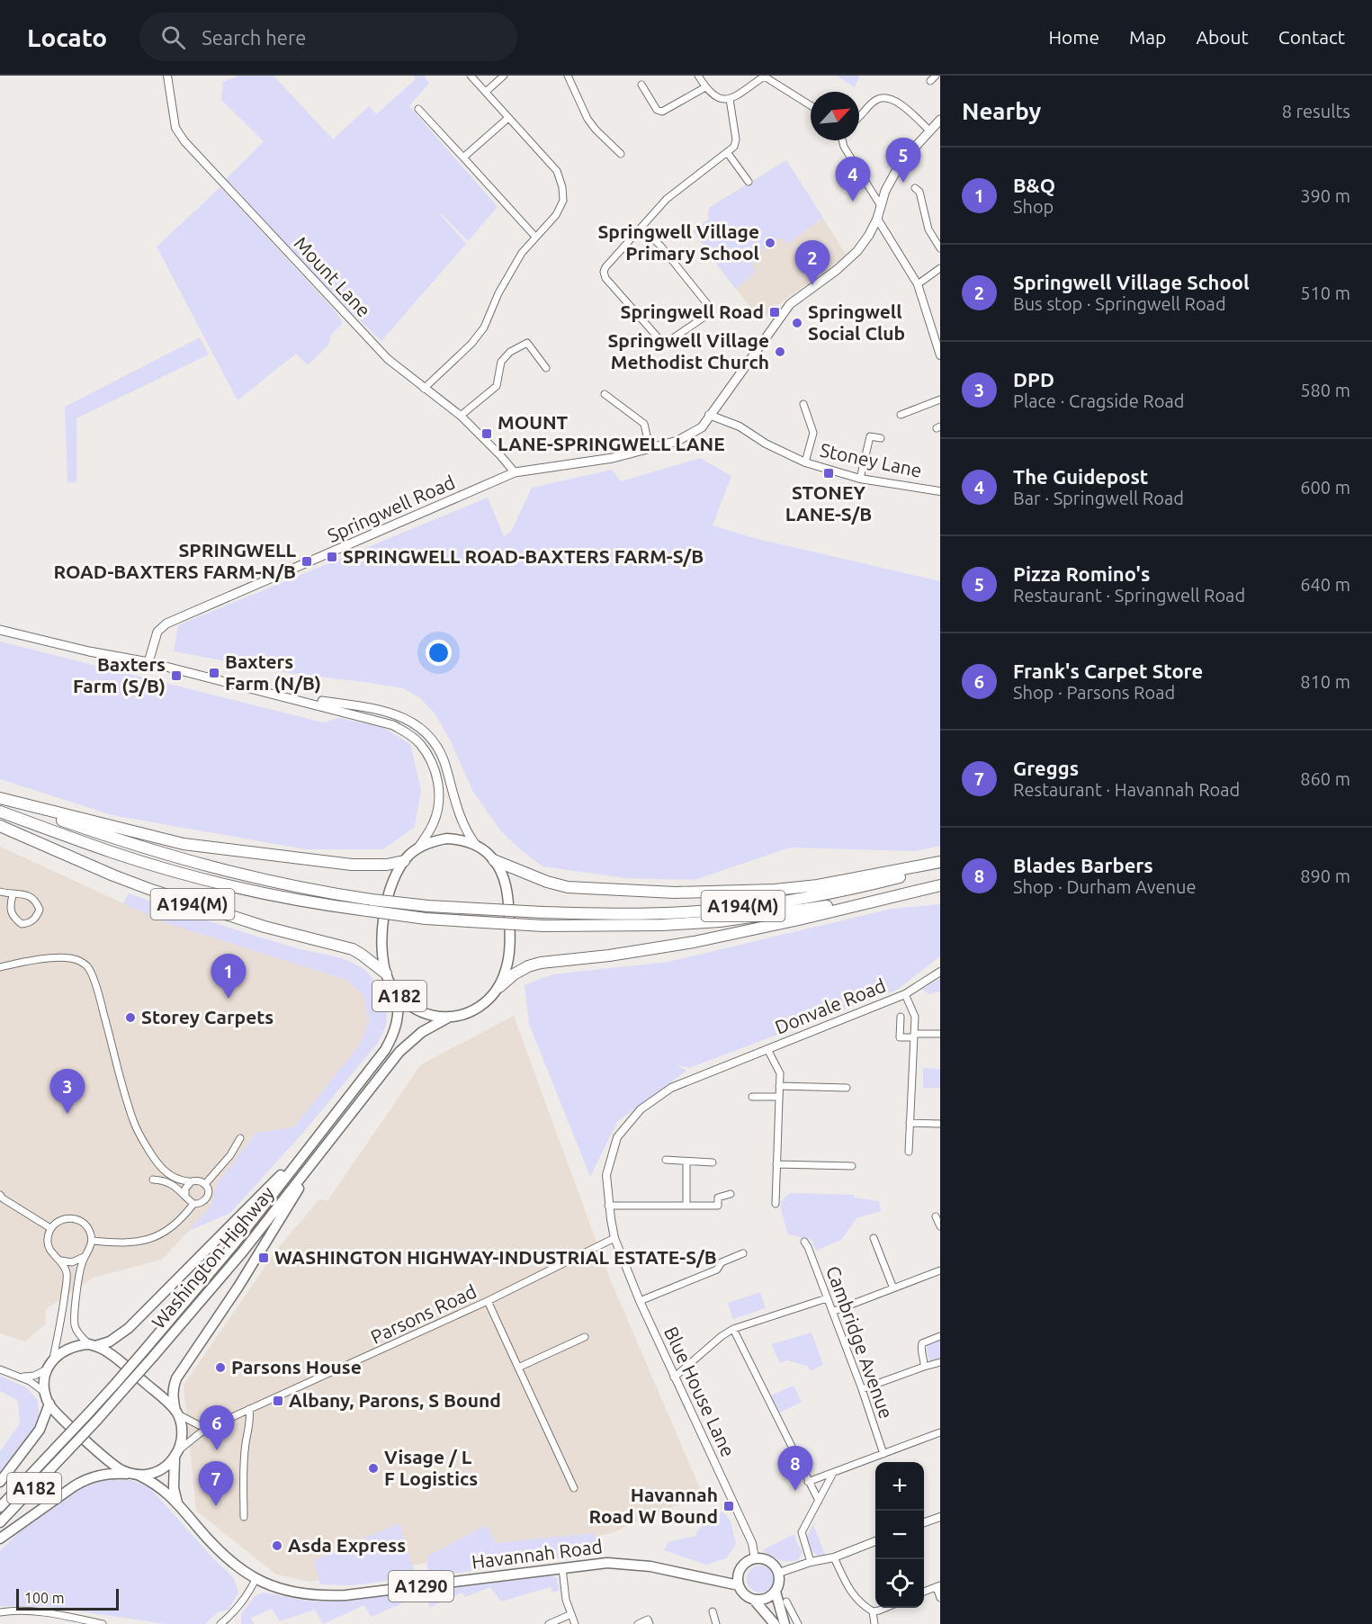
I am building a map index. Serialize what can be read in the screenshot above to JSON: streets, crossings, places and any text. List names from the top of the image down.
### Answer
{
  "streets": {
    "highway": ["A194(M)"],
    "main road": [
      "Springwell Road",
      "A182",
      "Washington Highway",
      "Havannah Road",
      "A1290"
    ],
    "street": [
      "Mount Lane",
      "Stoney Lane",
      "Donvale Road",
      "Parsons Road",
      "Cambridge Avenue",
      "Blue House Lane"
    ]
  },
  "crossings": [
    ["Mount Lane", "Springwell Road"],
    ["Stoney Lane", "Springwell Road"],
    ["A194(M)", "A182"],
    ["A194(M)", "Washington Highway"],
    ["A182", "Washington Highway"],
    ["Donvale Road", "Parsons Road"],
    ["Donvale Road", "Blue House Lane"],
    ["Parsons Road", "Blue House Lane"],
    ["Parsons Road", "Havannah Road"],
    ["Blue House Lane", "Havannah Road"]
  ],
  "places": {
    "other": [
      "Springwell Village Primary School",
      "Springwell Social Club",
      "Springwell Village Methodist Church",
      "Storey Carpets",
      "Parsons House",
      "Visage / L F Logistics",
      "Asda Express"
    ],
    "transit": [
      "Springwell Road",
      "MOUNT LANE-SPRINGWELL LANE",
      "STONEY LANE-S/B",
      "SPRINGWELL ROAD-BAXTERS FARM-S/B",
      "SPRINGWELL ROAD-BAXTERS FARM-N/B",
      "Baxters Farm (N/B)",
      "Baxters Farm (S/B)",
      "WASHINGTON HIGHWAY-INDUSTRIAL ESTATE-S/B",
      "Albany, Parons, S Bound",
      "Havannah Road W Bound"
    ]
  },
  "scale_bar": "100 m",
  "north": "top right",
  "page": {
    "header": "Locato",
    "search": "Search here",
    "nav": [
      "Home",
      "Map",
      "About",
      "Contact"
    ],
    "heading": ["Nearby", "8 results"],
    "pins": [
      "5",
      "4",
      "2",
      "1",
      "3",
      "6",
      "8",
      "7"
    ],
    "list": [
      {
        "mark": "1",
        "name": "B&Q",
        "note": "Shop",
        "value": "390 m"
      },
      {
        "mark": "2",
        "name": "Springwell Village School",
        "note": "Bus stop · Springwell Road",
        "value": "510 m"
      },
      {
        "mark": "3",
        "name": "DPD",
        "note": "Place · Cragside Road",
        "value": "580 m"
      },
      {
        "mark": "4",
        "name": "The Guidepost",
        "note": "Bar · Springwell Road",
        "value": "600 m"
      },
      {
        "mark": "5",
        "name": "Pizza Romino's",
        "note": "Restaurant · Springwell Road",
        "value": "640 m"
      },
      {
        "mark": "6",
        "name": "Frank's Carpet Store",
        "note": "Shop · Parsons Road",
        "value": "810 m"
      },
      {
        "mark": "7",
        "name": "Greggs",
        "note": "Restaurant · Havannah Road",
        "value": "860 m"
      },
      {
        "mark": "8",
        "name": "Blades Barbers",
        "note": "Shop · Durham Avenue",
        "value": "890 m"
      }
    ],
    "map_buttons": ["+", "−"],
    "scale": "100 m"
  }
}
